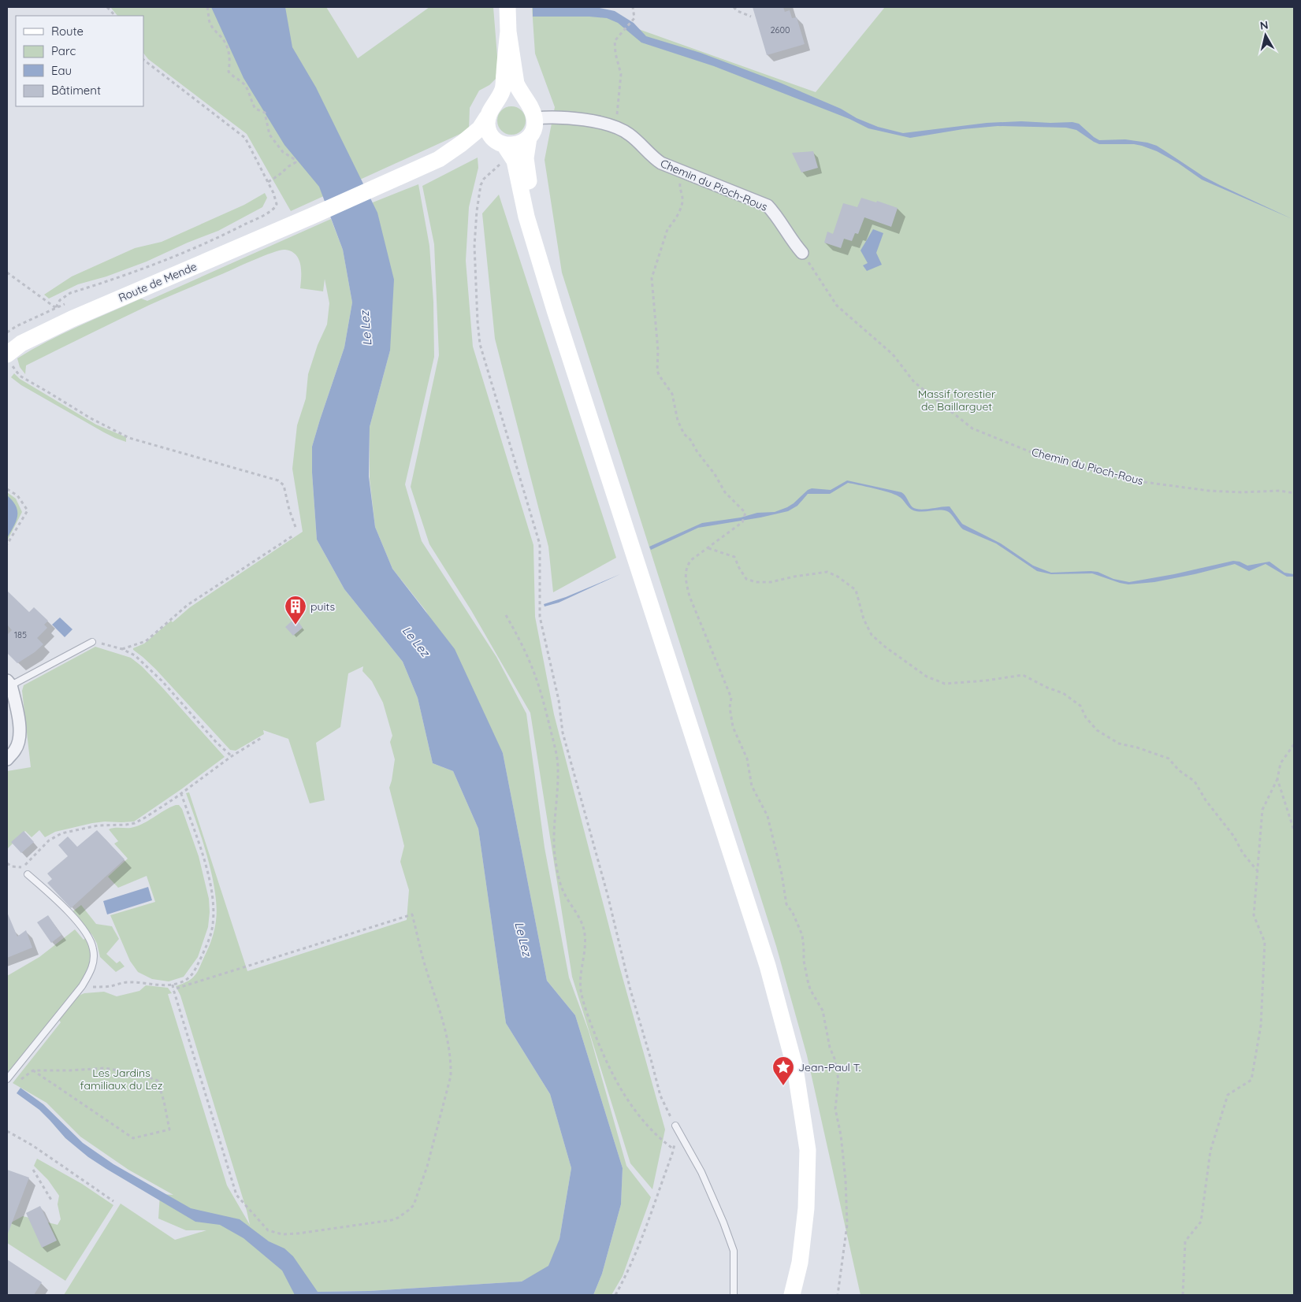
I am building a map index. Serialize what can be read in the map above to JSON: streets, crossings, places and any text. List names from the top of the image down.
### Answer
{
  "streets": {
    "main road": ["Route de Mende"],
    "street": ["Chemin du Pioch-Rous"]
  },
  "water": ["Le Lez"],
  "parks": ["Massif forestier de Baillarguet", "Les Jardins familiaux du Lez"],
  "places": {
    "building": ["puits"],
    "place": ["Jean-Paul T."]
  },
  "house_numbers": ["2600", "185"],
  "legend": [
    "Route",
    "Parc",
    "Eau",
    "Bâtiment"
  ],
  "north": "top"
}
